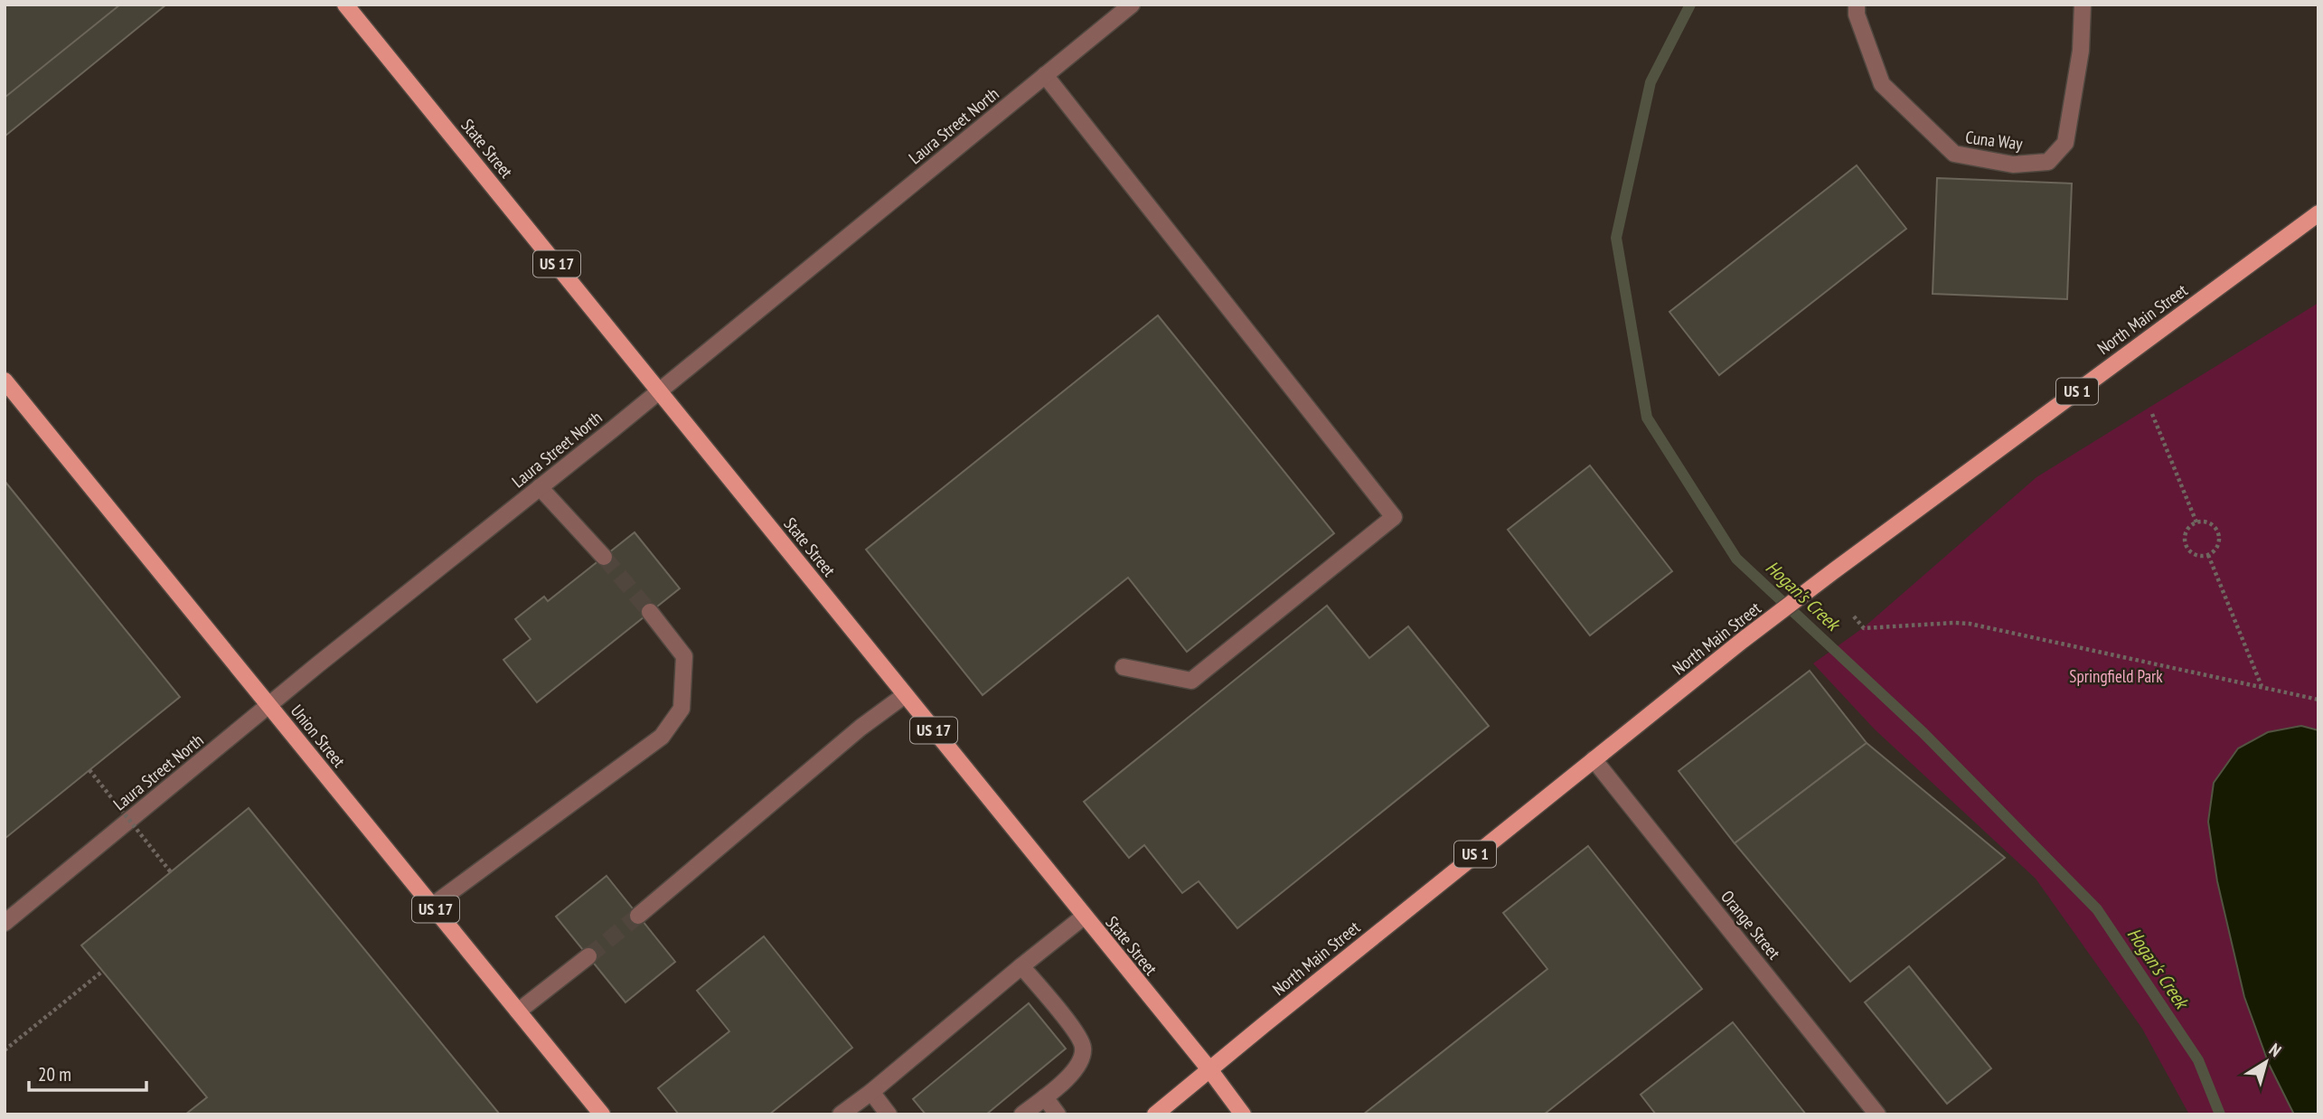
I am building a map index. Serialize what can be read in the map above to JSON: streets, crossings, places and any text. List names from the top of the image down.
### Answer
{
  "streets": {
    "main road": [
      "State Street",
      "US 17",
      "North Main Street",
      "US 1",
      "Union Street"
    ],
    "street": ["Laura Street North", "Cuna Way", "Orange Street"]
  },
  "crossings": [
    ["Laura Street North", "State Street"],
    ["Laura Street North", "Union Street"],
    ["State Street", "North Main Street"],
    ["North Main Street", "Orange Street"]
  ],
  "water": ["Hogan's Creek"],
  "parks": ["Springfield Park"],
  "scale_bar": "20 m",
  "north": "top right"
}
